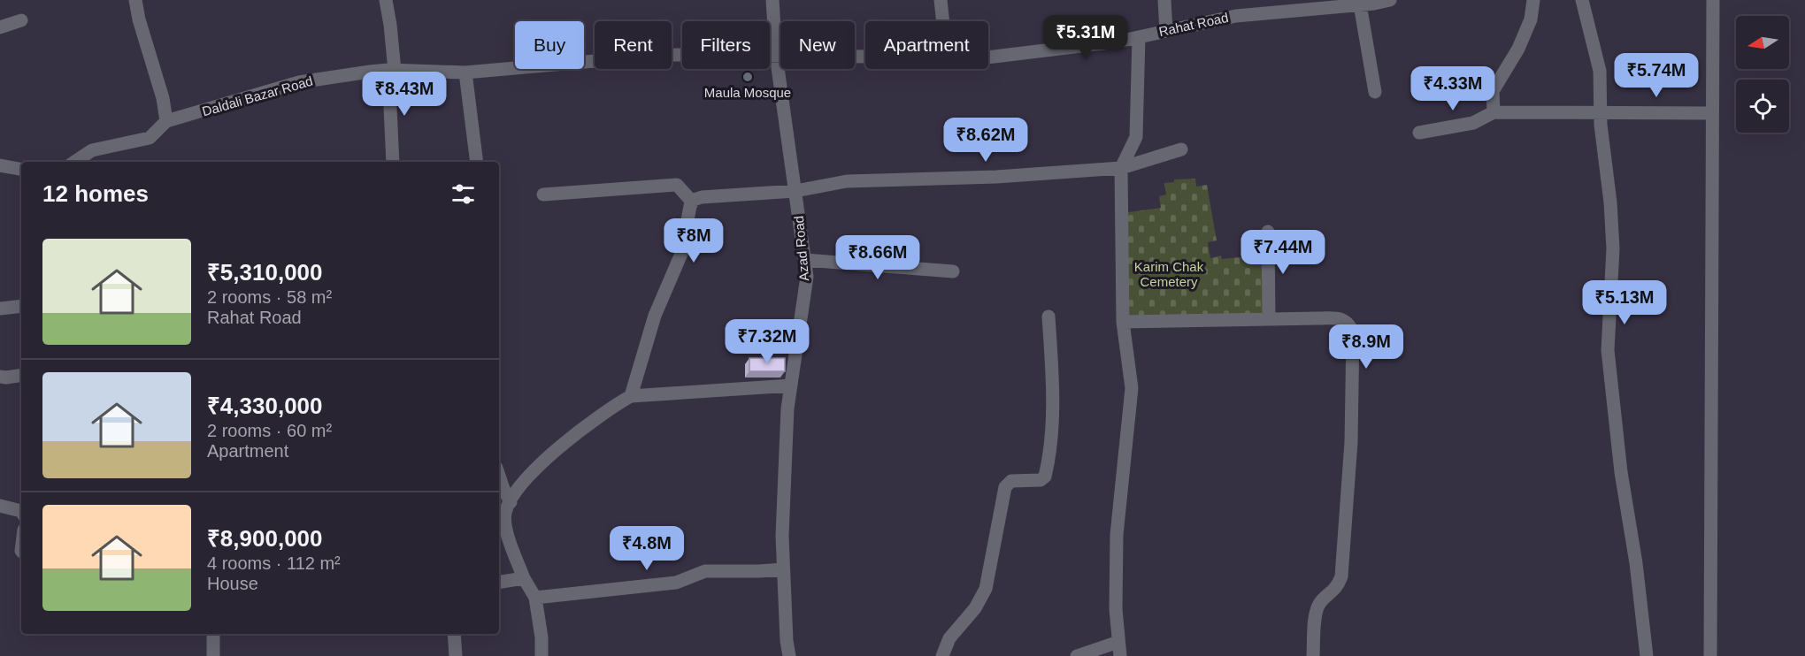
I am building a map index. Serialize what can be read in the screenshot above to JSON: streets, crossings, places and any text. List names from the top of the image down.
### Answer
{
  "streets": {
    "street": ["Rahat Road", "Daldali Bazar Road", "Azad Road"]
  },
  "crossings": [
    ["Rahat Road", "Daldali Bazar Road"],
    ["Rahat Road", "Azad Road"],
    ["Daldali Bazar Road", "Azad Road"]
  ],
  "parks": ["Karim Chak Cemetery"],
  "places": ["Maula Mosque"],
  "north": "left",
  "page": {
    "price": [
      "₹5.31M",
      "₹5.74M",
      "₹4.33M",
      "₹8.43M",
      "₹8.62M",
      "₹8M",
      "₹7.44M",
      "₹8.66M",
      "₹5.13M",
      "₹7.32M",
      "₹8.9M",
      "₹4.8M"
    ],
    "chip": [
      "Buy",
      "Rent",
      "Filters",
      "New",
      "Apartment"
    ],
    "heading": "12 homes",
    "list": [
      {
        "name": "₹5,310,000",
        "note": "2 rooms · 58 m² · Rahat Road"
      },
      {
        "name": "₹4,330,000",
        "note": "2 rooms · 60 m² · Apartment"
      },
      {
        "name": "₹8,900,000",
        "note": "4 rooms · 112 m² · House"
      }
    ]
  }
}
